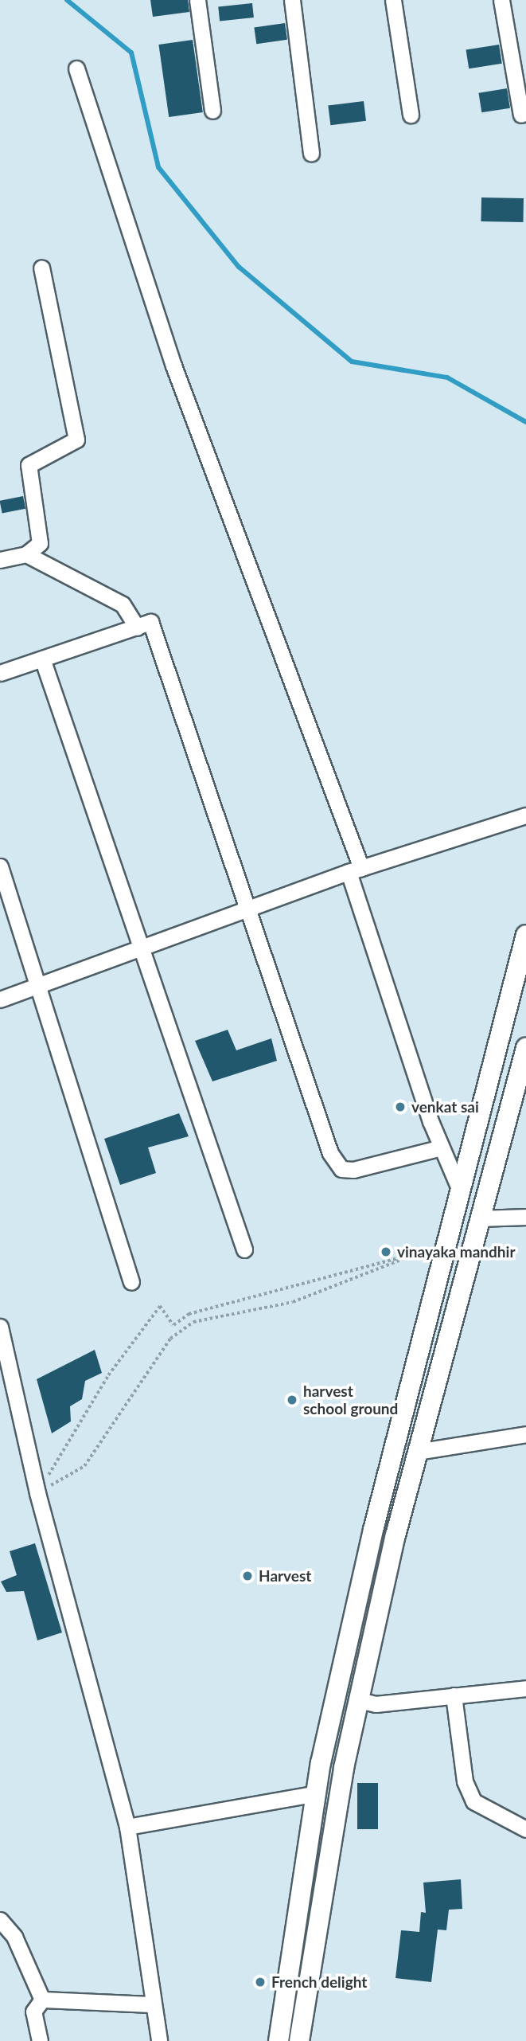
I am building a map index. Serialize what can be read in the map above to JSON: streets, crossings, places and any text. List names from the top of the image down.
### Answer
{
  "places": [
    "venkat sai",
    "vinayaka mandhir",
    "harvest school ground",
    "Harvest",
    "French delight"
  ]
}
